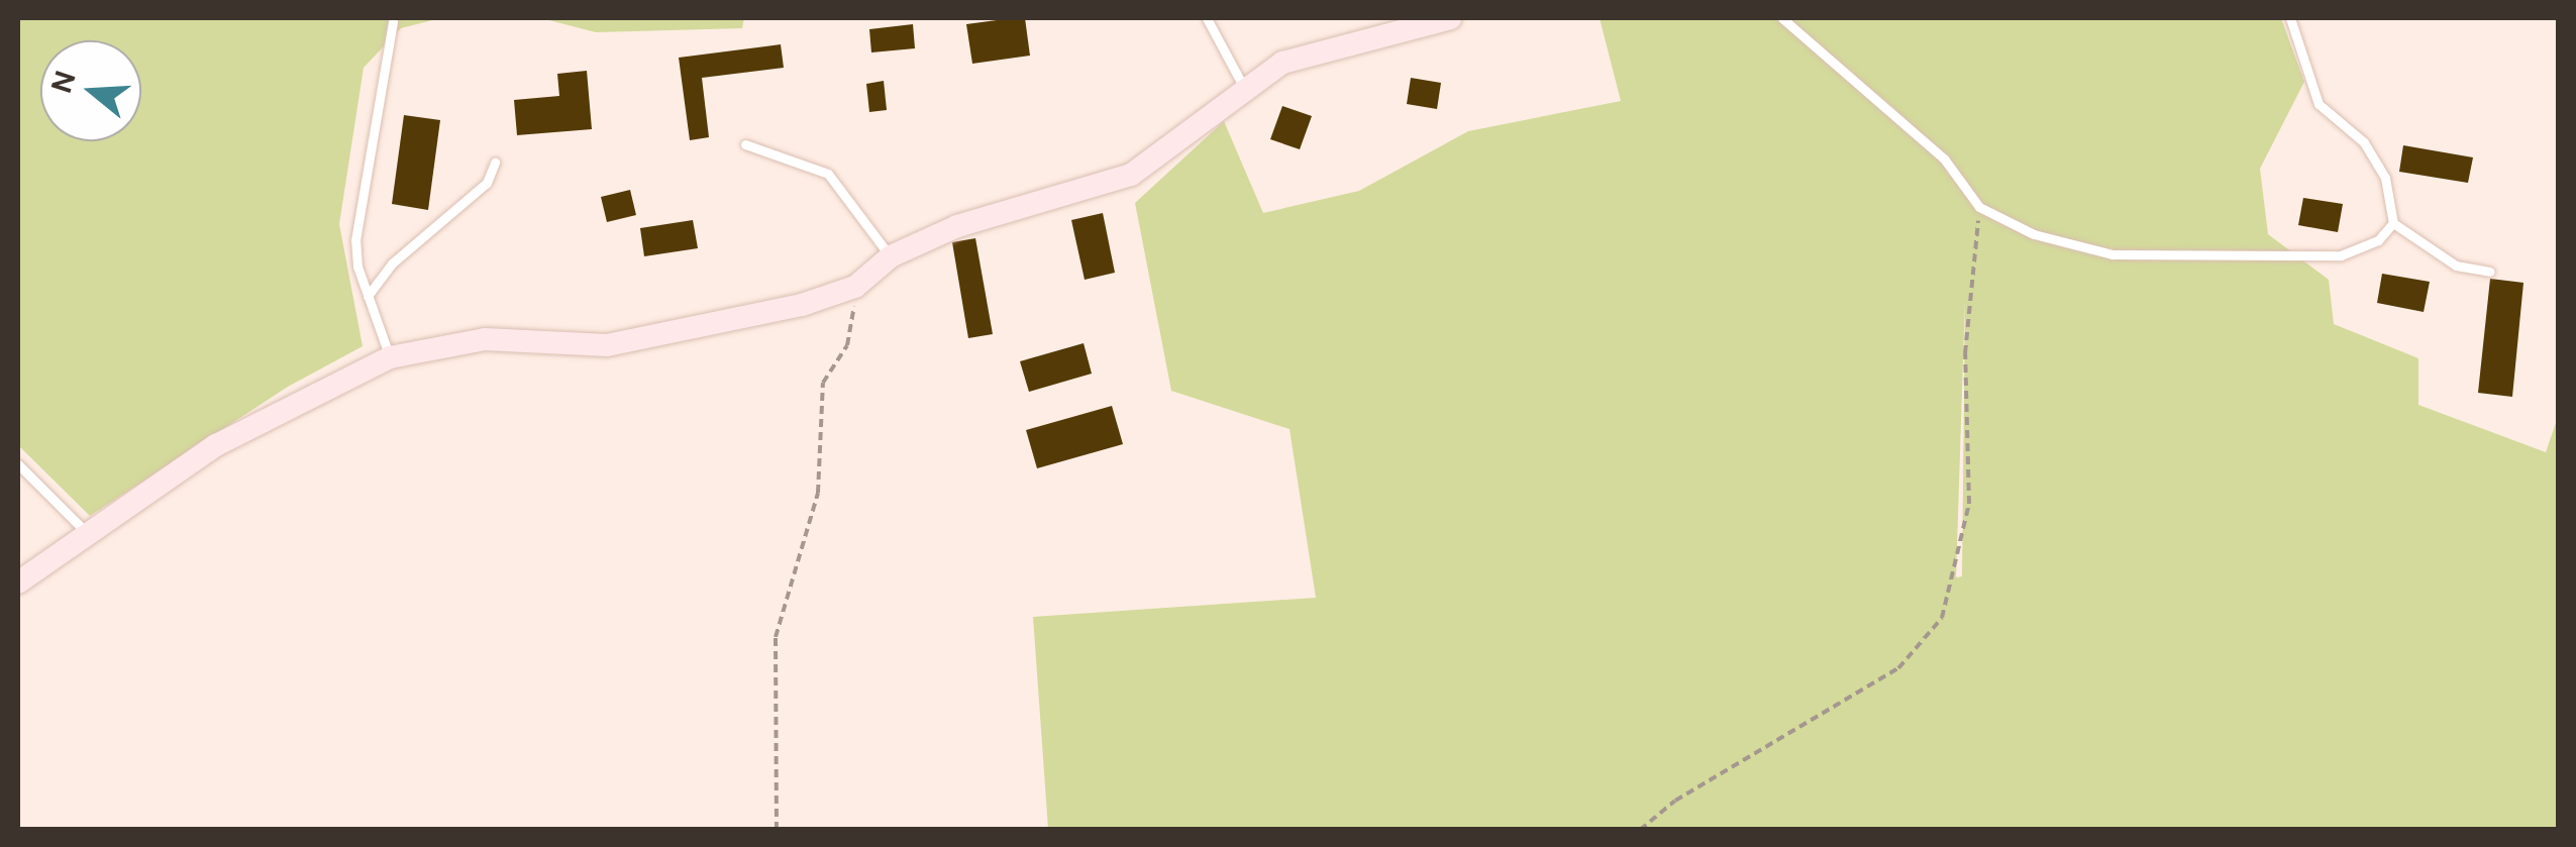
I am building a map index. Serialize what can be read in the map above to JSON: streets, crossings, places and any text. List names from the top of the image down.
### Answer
{
  "north": "left"
}
